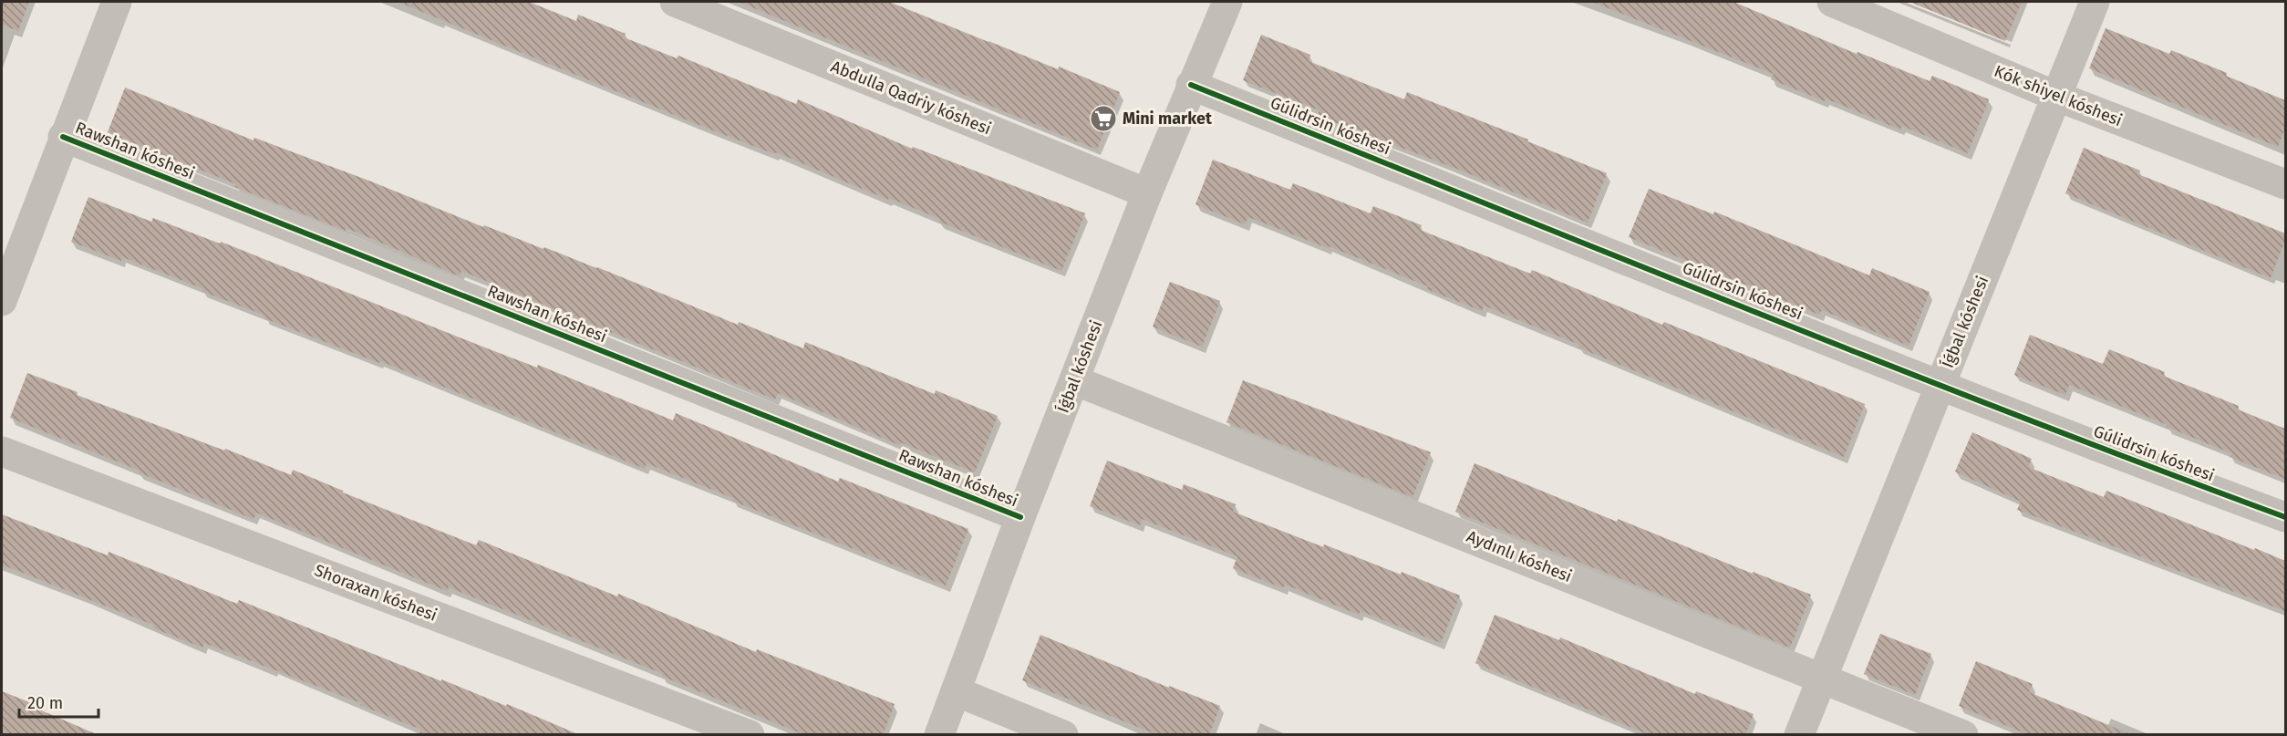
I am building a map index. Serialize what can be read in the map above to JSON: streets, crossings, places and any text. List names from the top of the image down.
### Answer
{
  "streets": {
    "street": [
      "Kók shiyel kóshesi",
      "Abdulla Qadriy kóshesi",
      "Gúlidrsin kóshesi",
      "Rawshan kóshesi",
      "Íǵbal kóshesi",
      "Aydınlı kóshesi",
      "Shoraxan kóshesi"
    ]
  },
  "crossings": [
    ["Kók shiyel kóshesi", "Íǵbal kóshesi"],
    ["Abdulla Qadriy kóshesi", "Íǵbal kóshesi"],
    ["Gúlidrsin kóshesi", "Íǵbal kóshesi"],
    ["Rawshan kóshesi", "Íǵbal kóshesi"],
    ["Íǵbal kóshesi", "Aydınlı kóshesi"]
  ],
  "places": {
    "supermarket": ["Mini market"]
  },
  "scale_bar": "20 m"
}
